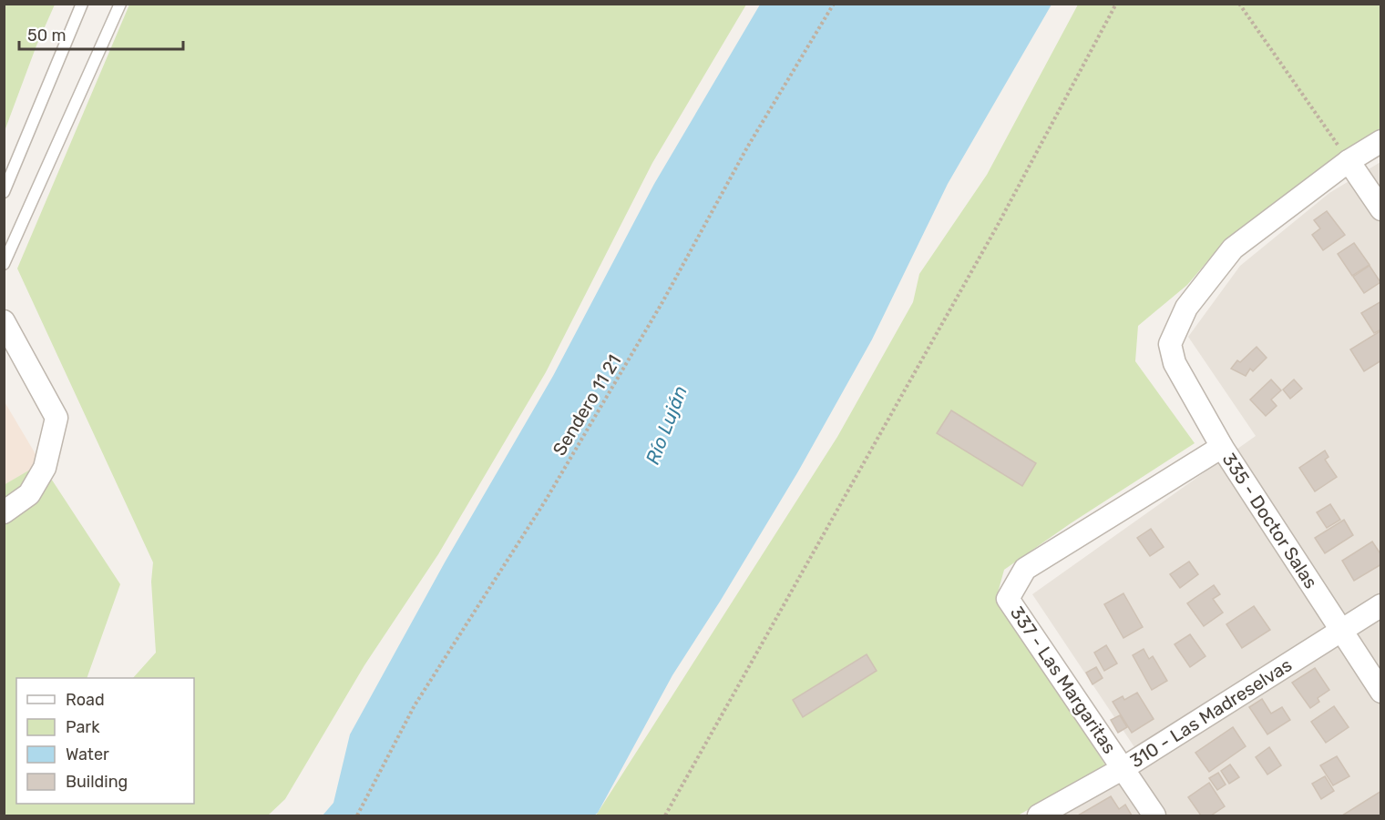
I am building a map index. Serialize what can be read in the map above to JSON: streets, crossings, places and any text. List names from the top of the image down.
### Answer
{
  "streets": {
    "street": ["335 - Doctor Salas", "337 - Las Margaritas", "310 - Las Madreselvas"],
    "path": ["Sendero 11 21"]
  },
  "crossings": [
    ["335 - Doctor Salas", "337 - Las Margaritas"],
    ["335 - Doctor Salas", "310 - Las Madreselvas"],
    ["337 - Las Margaritas", "310 - Las Madreselvas"]
  ],
  "water": ["Río Luján"],
  "legend": [
    "Road",
    "Park",
    "Water",
    "Building"
  ],
  "scale_bar": "50 m"
}
